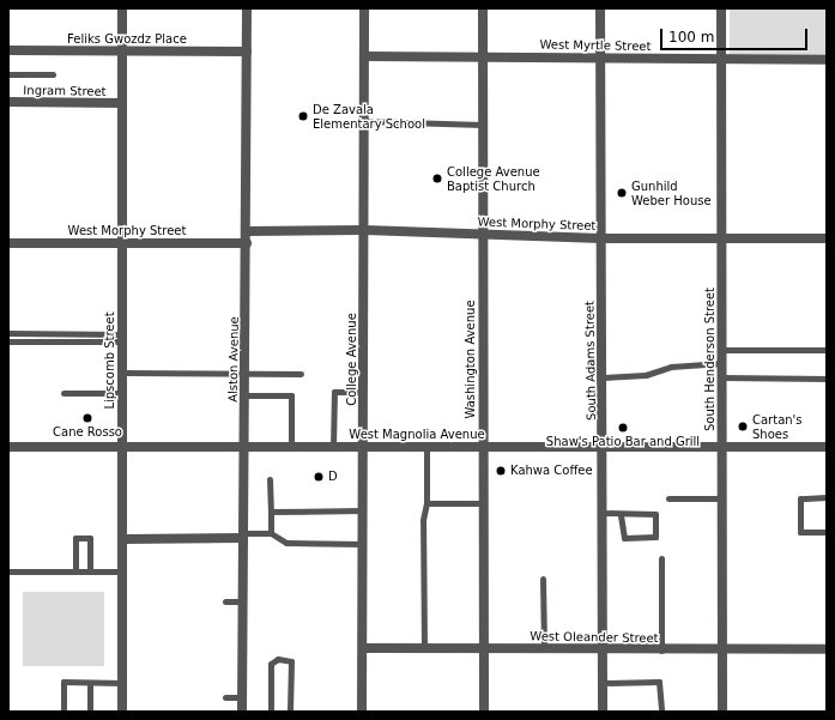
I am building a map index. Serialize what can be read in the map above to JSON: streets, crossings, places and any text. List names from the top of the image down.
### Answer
{
  "streets": {
    "street": [
      "Feliks Gwozdz Place",
      "West Myrtle Street",
      "Ingram Street",
      "West Morphy Street",
      "Alston Avenue",
      "College Avenue",
      "Washington Avenue",
      "South Henderson Street",
      "Lipscomb Street",
      "South Adams Street",
      "West Magnolia Avenue",
      "West Oleander Street"
    ]
  },
  "crossings": [
    ["Feliks Gwozdz Place", "Alston Avenue"],
    ["Feliks Gwozdz Place", "Lipscomb Street"],
    ["West Myrtle Street", "College Avenue"],
    ["West Myrtle Street", "Washington Avenue"],
    ["West Myrtle Street", "South Henderson Street"],
    ["West Myrtle Street", "South Adams Street"],
    ["Ingram Street", "Lipscomb Street"],
    ["West Morphy Street", "Alston Avenue"],
    ["West Morphy Street", "College Avenue"],
    ["West Morphy Street", "Washington Avenue"],
    ["West Morphy Street", "South Henderson Street"],
    ["West Morphy Street", "Lipscomb Street"],
    ["West Morphy Street", "South Adams Street"],
    ["Alston Avenue", "West Magnolia Avenue"],
    ["College Avenue", "West Magnolia Avenue"],
    ["College Avenue", "West Oleander Street"],
    ["Washington Avenue", "West Magnolia Avenue"],
    ["Washington Avenue", "West Oleander Street"],
    ["South Henderson Street", "West Magnolia Avenue"],
    ["South Henderson Street", "West Oleander Street"],
    ["Lipscomb Street", "West Magnolia Avenue"],
    ["South Adams Street", "West Magnolia Avenue"],
    ["South Adams Street", "West Oleander Street"]
  ],
  "places": [
    "De Zavala Elementary School",
    "College Avenue Baptist Church",
    "Gunhild Weber House",
    "Cane Rosso",
    "Cartan's Shoes",
    "Shaw's Patio Bar and Grill",
    "Kahwa Coffee",
    "D"
  ],
  "scale_bar": "100 m"
}
